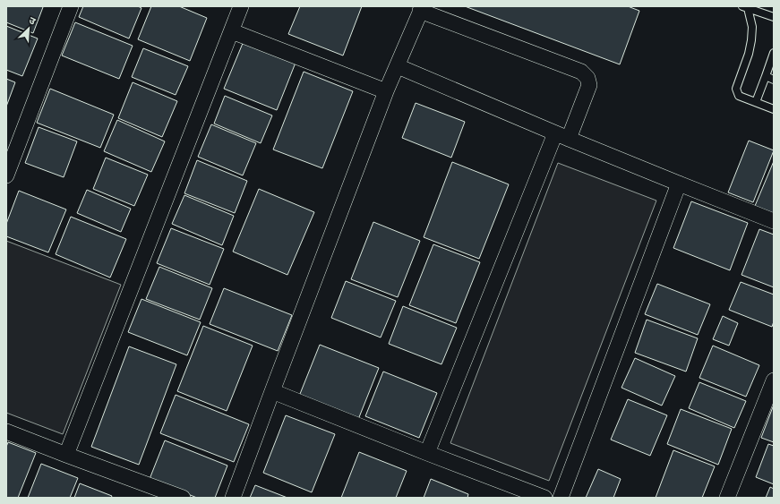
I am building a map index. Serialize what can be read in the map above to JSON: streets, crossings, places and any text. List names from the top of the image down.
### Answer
{
  "north": "top right"
}
